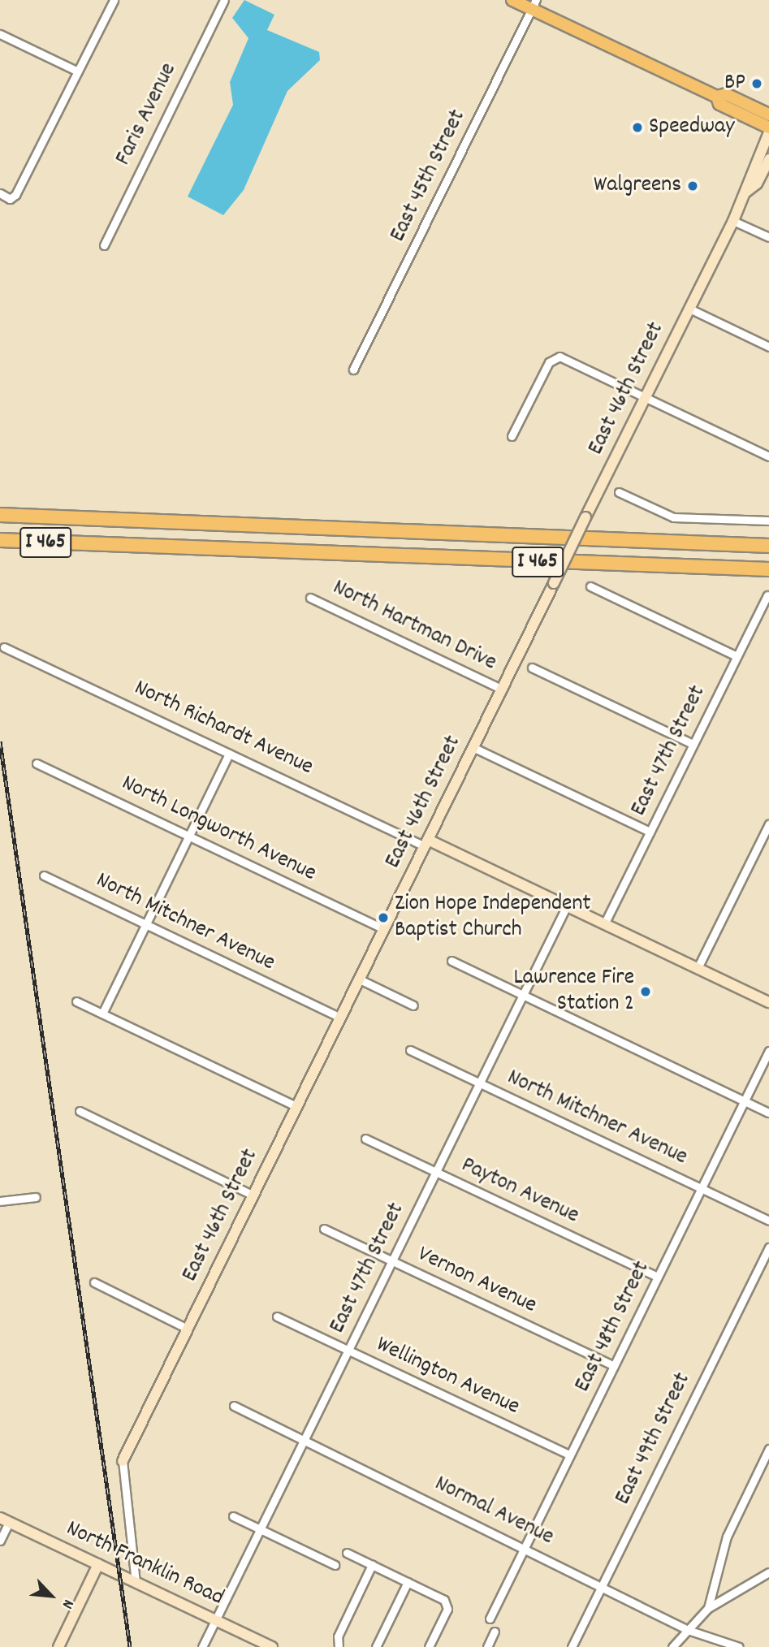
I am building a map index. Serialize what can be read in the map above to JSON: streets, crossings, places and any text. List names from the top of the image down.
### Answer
{
  "streets": {
    "highway": ["I 465"],
    "street": [
      "Faris Avenue",
      "East 45th Street",
      "East 46th Street",
      "North Hartman Drive",
      "North Richardt Avenue",
      "East 47th Street",
      "North Longworth Avenue",
      "North Mitchner Avenue",
      "Payton Avenue",
      "Vernon Avenue",
      "East 48th Street",
      "Wellington Avenue",
      "East 49th Street",
      "Normal Avenue",
      "North Franklin Road"
    ]
  },
  "crossings": [
    ["East 46th Street", "North Hartman Drive"],
    ["East 46th Street", "North Richardt Avenue"],
    ["East 46th Street", "North Longworth Avenue"],
    ["East 46th Street", "North Mitchner Avenue"],
    ["North Richardt Avenue", "East 47th Street"],
    ["East 47th Street", "North Mitchner Avenue"],
    ["East 47th Street", "Payton Avenue"],
    ["East 47th Street", "Vernon Avenue"],
    ["East 47th Street", "Wellington Avenue"],
    ["East 47th Street", "Normal Avenue"],
    ["East 47th Street", "North Franklin Road"],
    ["North Mitchner Avenue", "East 48th Street"],
    ["Payton Avenue", "East 48th Street"],
    ["Vernon Avenue", "East 48th Street"],
    ["East 48th Street", "Wellington Avenue"],
    ["East 48th Street", "Normal Avenue"],
    ["East 49th Street", "Normal Avenue"]
  ],
  "places": [
    "BP",
    "Speedway",
    "Walgreens",
    "Zion Hope Independent Baptist Church",
    "Lawrence Fire Station 2"
  ],
  "north": "bottom right"
}
